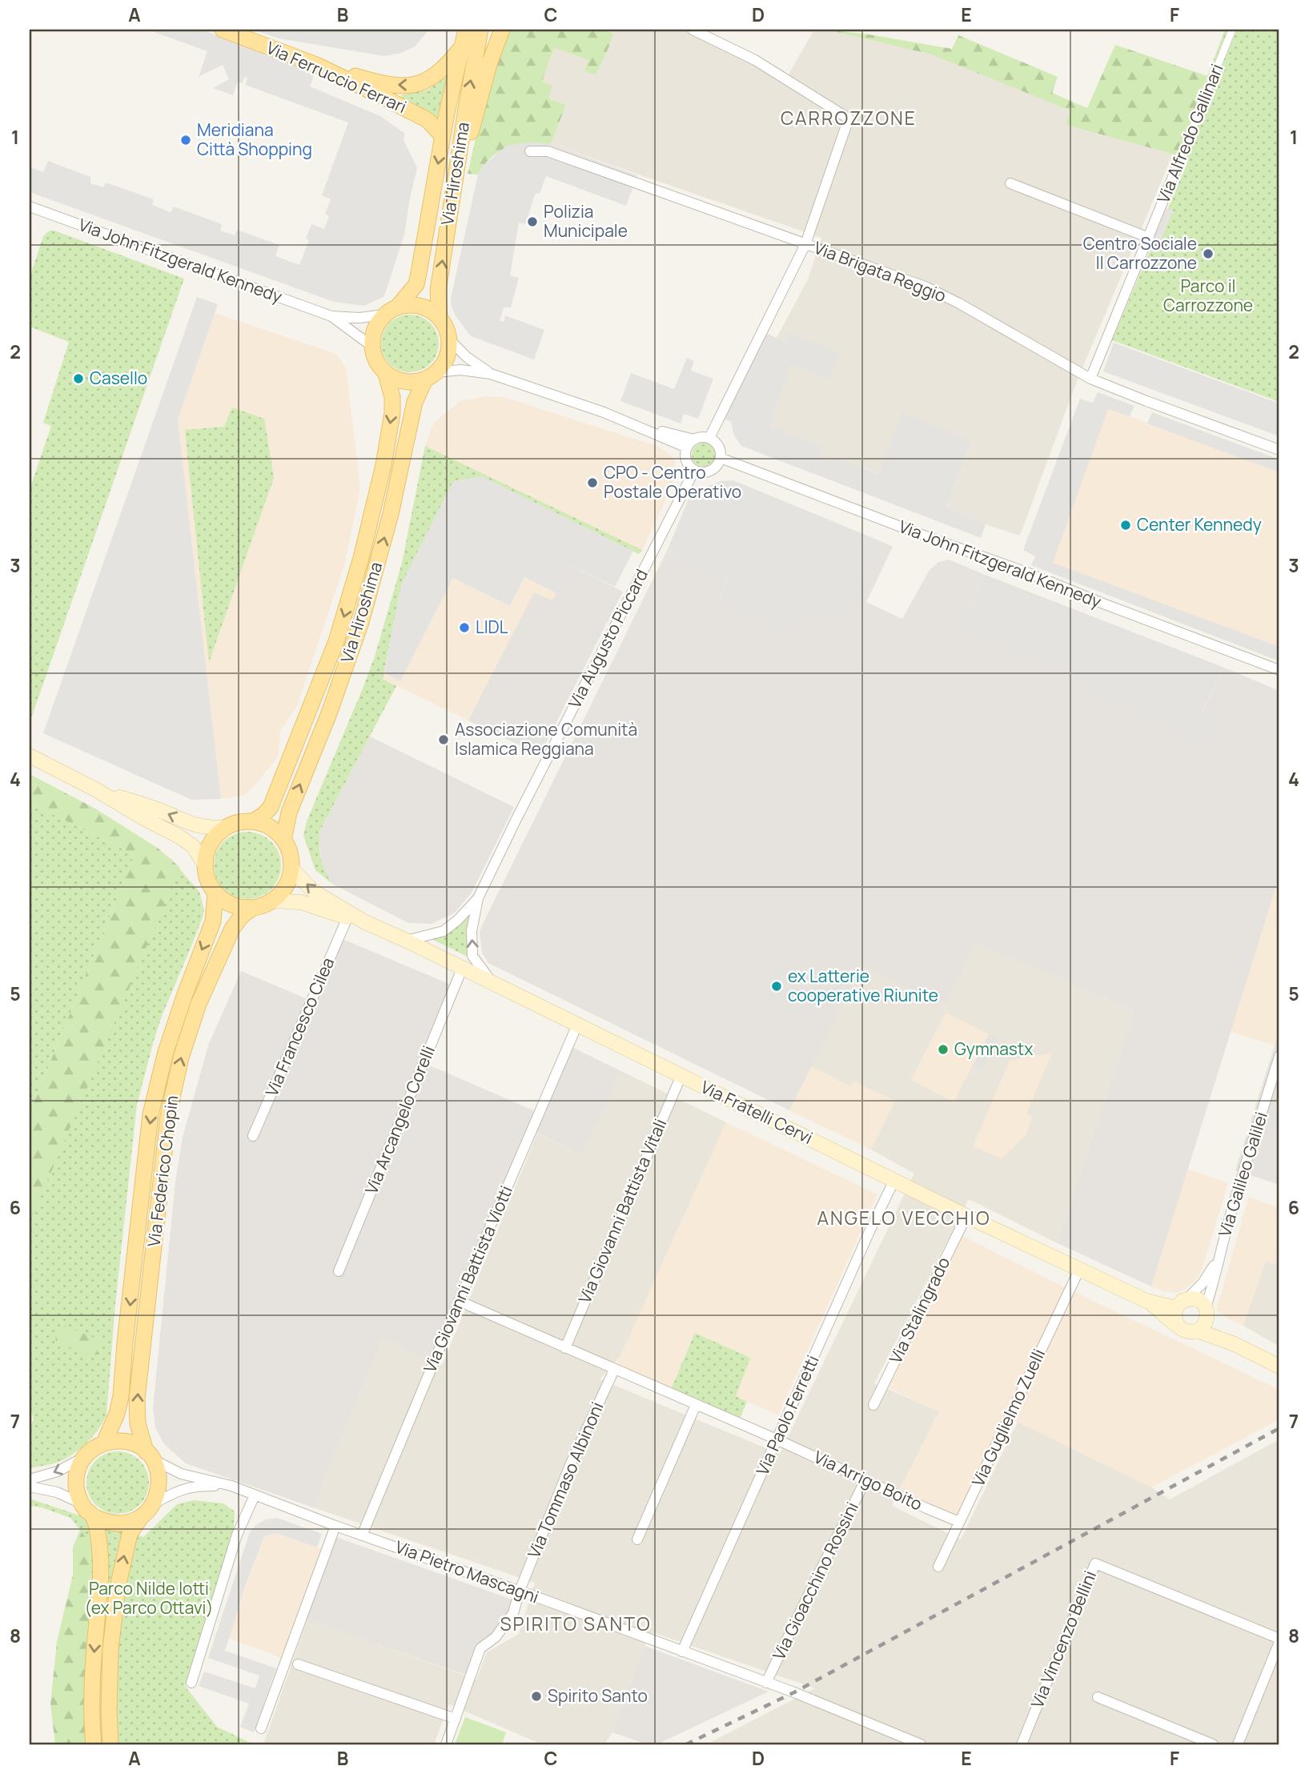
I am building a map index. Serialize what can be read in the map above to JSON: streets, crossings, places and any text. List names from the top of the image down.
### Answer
{
  "streets": {
    "main road": [
      "Via Ferruccio Ferrari",
      "Via Hiroshima",
      "Via Fratelli Cervi",
      "Via Federico Chopin"
    ],
    "street": [
      "Via Alfredo Gallinari",
      "Via John Fitzgerald Kennedy",
      "Via Brigata Reggio",
      "Via Augusto Piccard",
      "Via Francesco Cilea",
      "Via Arcangelo Corelli",
      "Via Galileo Galilei",
      "Via Giovanni Battista Vitali",
      "Via Giovanni Battista Viotti",
      "Via Stalingrado",
      "Via Paolo Ferretti",
      "Via Guglielmo Zuelli",
      "Via Tommaso Albinoni",
      "Via Arrigo Boito",
      "Via Pietro Mascagni",
      "Via Gioacchino Rossini",
      "Via Vincenzo Bellini"
    ]
  },
  "crossings": [
    ["Via Ferruccio Ferrari", "Via Hiroshima"],
    ["Via Alfredo Gallinari", "Via Brigata Reggio"],
    ["Via Hiroshima", "Via John Fitzgerald Kennedy"],
    ["Via Hiroshima", "Via Fratelli Cervi"],
    ["Via Hiroshima", "Via Federico Chopin"],
    ["Via John Fitzgerald Kennedy", "Via Augusto Piccard"],
    ["Via Augusto Piccard", "Via Fratelli Cervi"],
    ["Via Francesco Cilea", "Via Fratelli Cervi"],
    ["Via Fratelli Cervi", "Via Arcangelo Corelli"],
    ["Via Fratelli Cervi", "Via Federico Chopin"],
    ["Via Fratelli Cervi", "Via Galileo Galilei"],
    ["Via Fratelli Cervi", "Via Giovanni Battista Vitali"],
    ["Via Fratelli Cervi", "Via Giovanni Battista Viotti"],
    ["Via Fratelli Cervi", "Via Stalingrado"],
    ["Via Fratelli Cervi", "Via Paolo Ferretti"],
    ["Via Fratelli Cervi", "Via Guglielmo Zuelli"],
    ["Via Federico Chopin", "Via Pietro Mascagni"],
    ["Via Giovanni Battista Viotti", "Via Pietro Mascagni"],
    ["Via Paolo Ferretti", "Via Arrigo Boito"],
    ["Via Paolo Ferretti", "Via Pietro Mascagni"],
    ["Via Guglielmo Zuelli", "Via Arrigo Boito"],
    ["Via Tommaso Albinoni", "Via Pietro Mascagni"],
    ["Via Arrigo Boito", "Via Gioacchino Rossini"],
    ["Via Pietro Mascagni", "Via Gioacchino Rossini"]
  ],
  "districts": ["CARROZZONE", "ANGELO VECCHIO", "SPIRITO SANTO"],
  "parks": ["Parco il Carrozzone", "Parco Nilde Iotti (ex Parco Ottavi)"],
  "places": [
    "Meridiana Città Shopping",
    "Polizia Municipale",
    "Centro Sociale Il Carrozzone",
    "Casello",
    "CPO - Centro Postale Operativo",
    "Center Kennedy",
    "LIDL",
    "Associazione Comunità Islamica Reggiana",
    "ex Latterie cooperative Riunite",
    "Gymnastx",
    "Spirito Santo"
  ],
  "grid": {
    "columns": [
      "A",
      "B",
      "C",
      "D",
      "E",
      "F"
    ],
    "rows": [
      "1",
      "2",
      "3",
      "4",
      "5",
      "6",
      "7",
      "8"
    ]
  }
}
